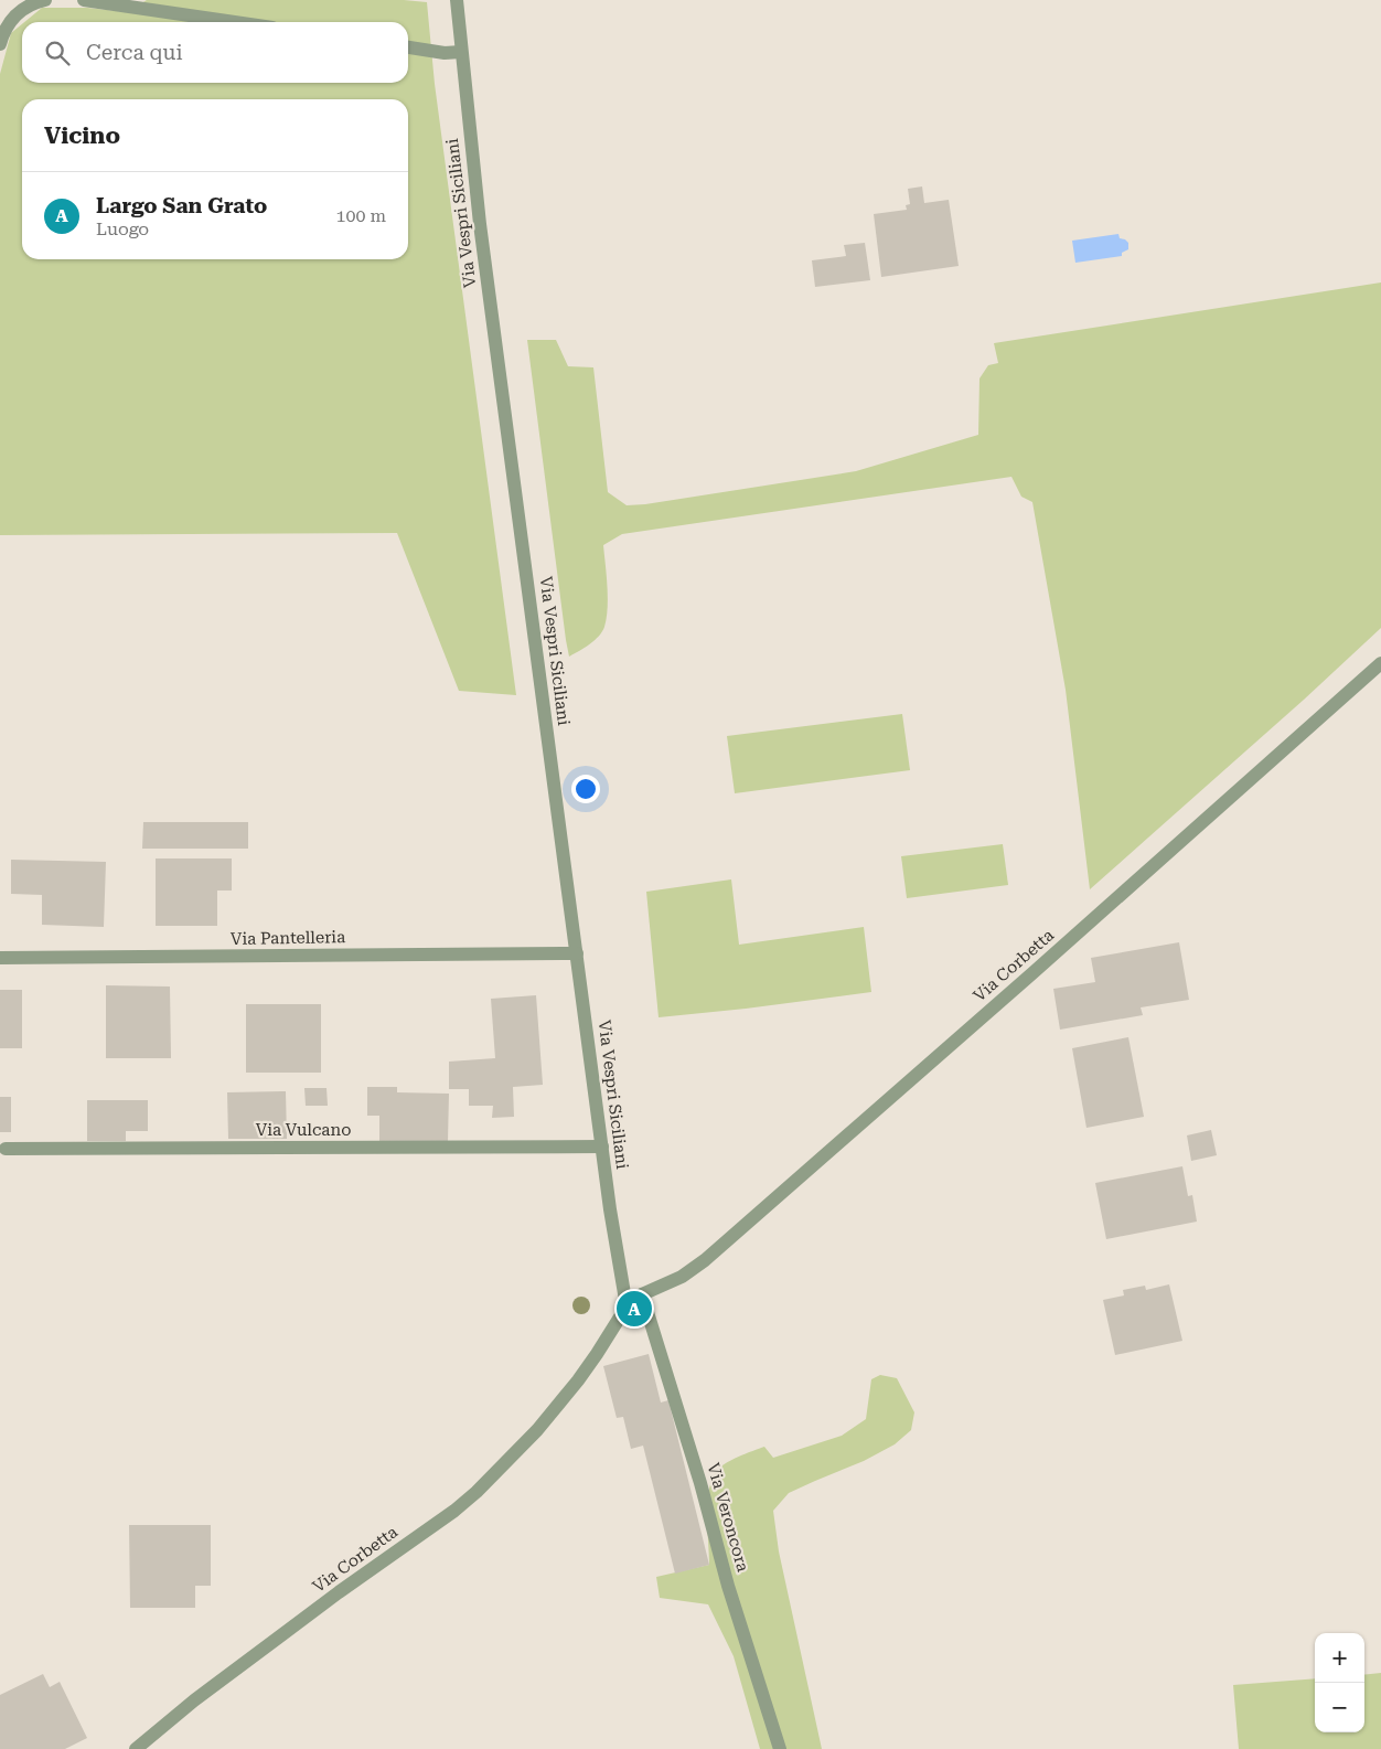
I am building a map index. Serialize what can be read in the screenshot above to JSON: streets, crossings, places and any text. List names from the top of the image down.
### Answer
{
  "streets": {
    "street": [
      "Via Vespri Siciliani",
      "Via Pantelleria",
      "Via Corbetta",
      "Via Vulcano",
      "Via Veroncora"
    ]
  },
  "crossings": [
    ["Via Vespri Siciliani", "Via Pantelleria"],
    ["Via Vespri Siciliani", "Via Corbetta"],
    ["Via Vespri Siciliani", "Via Vulcano"],
    ["Via Corbetta", "Via Veroncora"]
  ],
  "page": {
    "search": "Cerca qui",
    "heading": "Vicino",
    "list": [
      {
        "mark": "A",
        "name": "Largo San Grato",
        "note": "Luogo",
        "value": "100 m"
      }
    ],
    "pins": "A",
    "map_buttons": ["+", "−"]
  }
}
